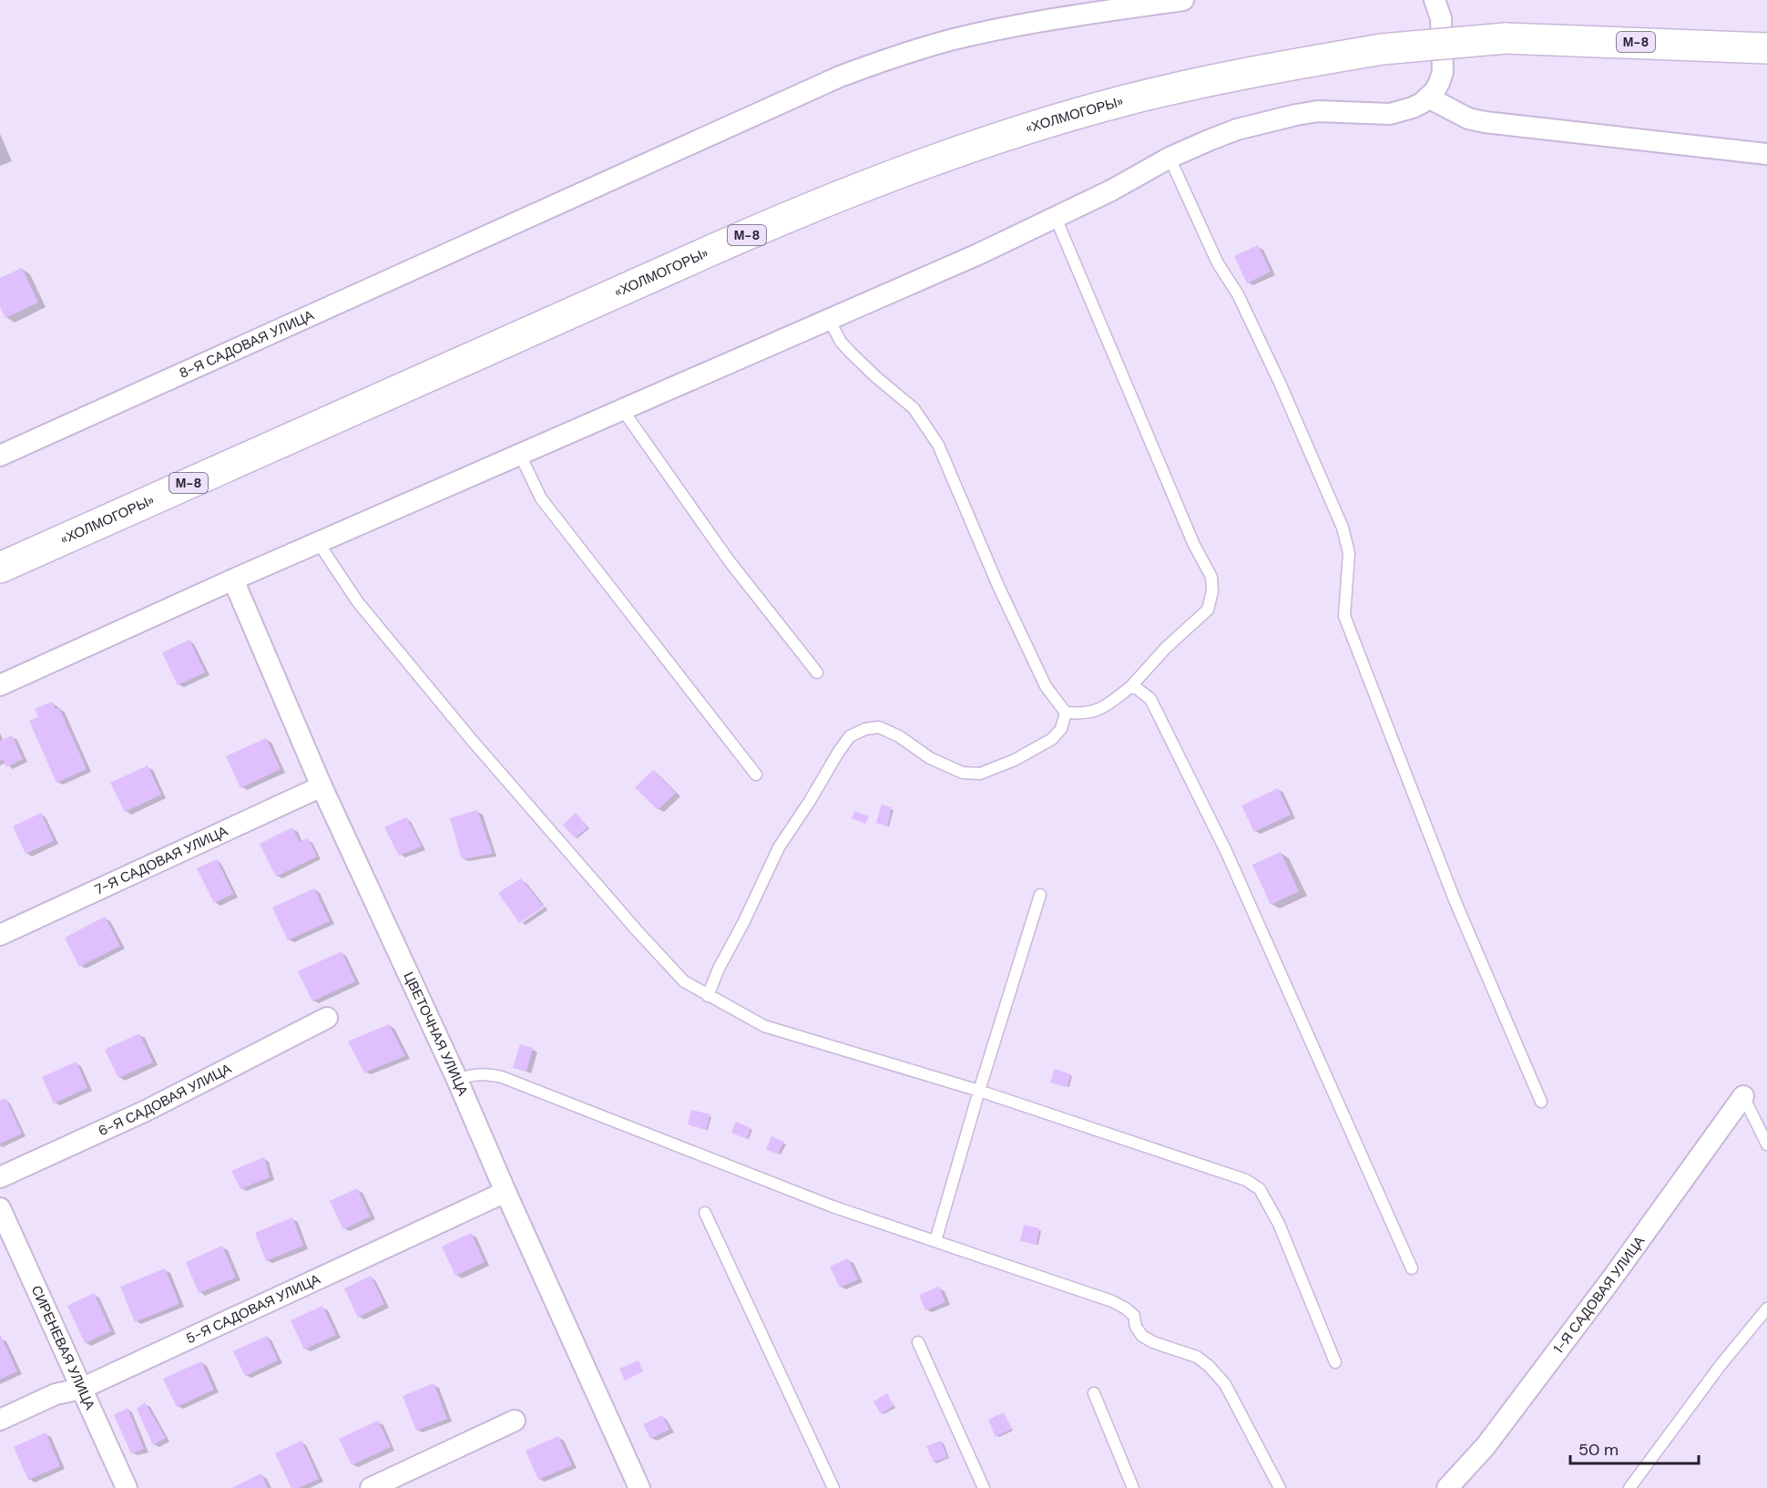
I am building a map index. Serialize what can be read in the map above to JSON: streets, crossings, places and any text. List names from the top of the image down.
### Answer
{
  "streets": {
    "highway": ["М-8", "«ХОЛМОГОРЫ»"],
    "street": [
      "8-Я САДОВАЯ УЛИЦА",
      "7-Я САДОВАЯ УЛИЦА",
      "ЦВЕТОЧНАЯ УЛИЦА",
      "6-Я САДОВАЯ УЛИЦА",
      "1-Я САДОВАЯ УЛИЦА",
      "5-Я САДОВАЯ УЛИЦА",
      "СИРЕНЕВАЯ УЛИЦА"
    ]
  },
  "crossings": [
    ["М-8", "«ХОЛМОГОРЫ»"],
    ["7-Я САДОВАЯ УЛИЦА", "ЦВЕТОЧНАЯ УЛИЦА"],
    ["ЦВЕТОЧНАЯ УЛИЦА", "5-Я САДОВАЯ УЛИЦА"],
    ["5-Я САДОВАЯ УЛИЦА", "СИРЕНЕВАЯ УЛИЦА"]
  ],
  "scale_bar": "50 m"
}
